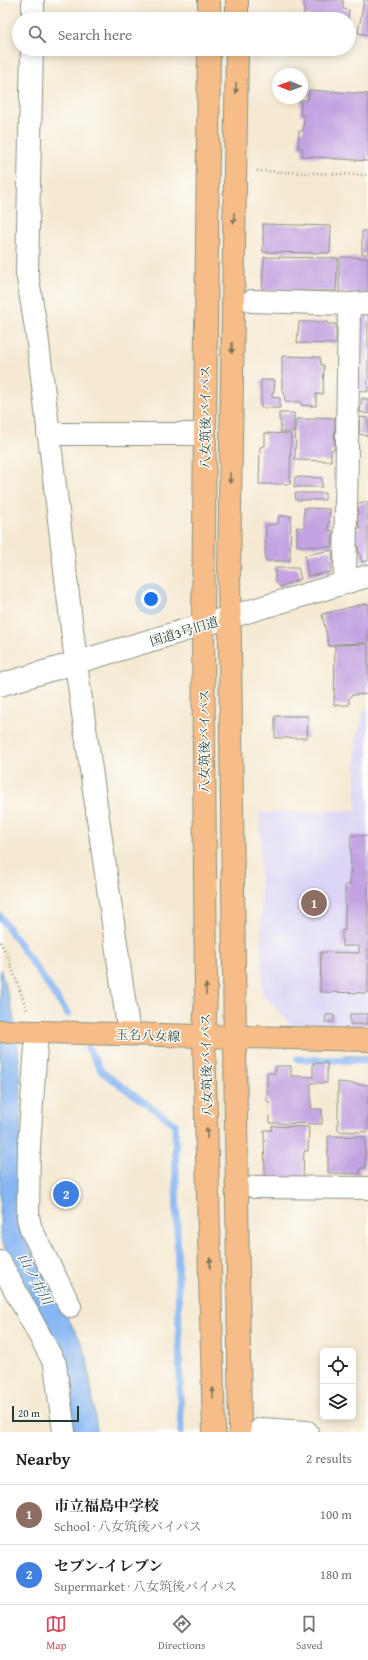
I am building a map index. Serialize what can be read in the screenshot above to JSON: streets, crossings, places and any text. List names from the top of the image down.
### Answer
{
  "streets": {
    "main road": ["八女筑後バイパス", "玉名八女線"],
    "street": ["国道3号旧道"]
  },
  "crossings": [
    ["八女筑後バイパス", "国道3号旧道"],
    ["八女筑後バイパス", "玉名八女線"]
  ],
  "water": ["山ノ井川"],
  "scale_bar": "20 m",
  "north": "left",
  "page": {
    "search": "Search here",
    "pins": ["1", "2"],
    "scale": "20 m",
    "heading": ["Nearby", "2 results"],
    "list": [
      {
        "mark": "1",
        "name": "市立福島中学校",
        "note": "School · 八女筑後バイパス",
        "value": "100 m"
      },
      {
        "mark": "2",
        "name": "セブン-イレブン",
        "note": "Supermarket · 八女筑後バイパス",
        "value": "180 m"
      }
    ],
    "nav": ["Map", "Directions", "Saved"]
  }
}
